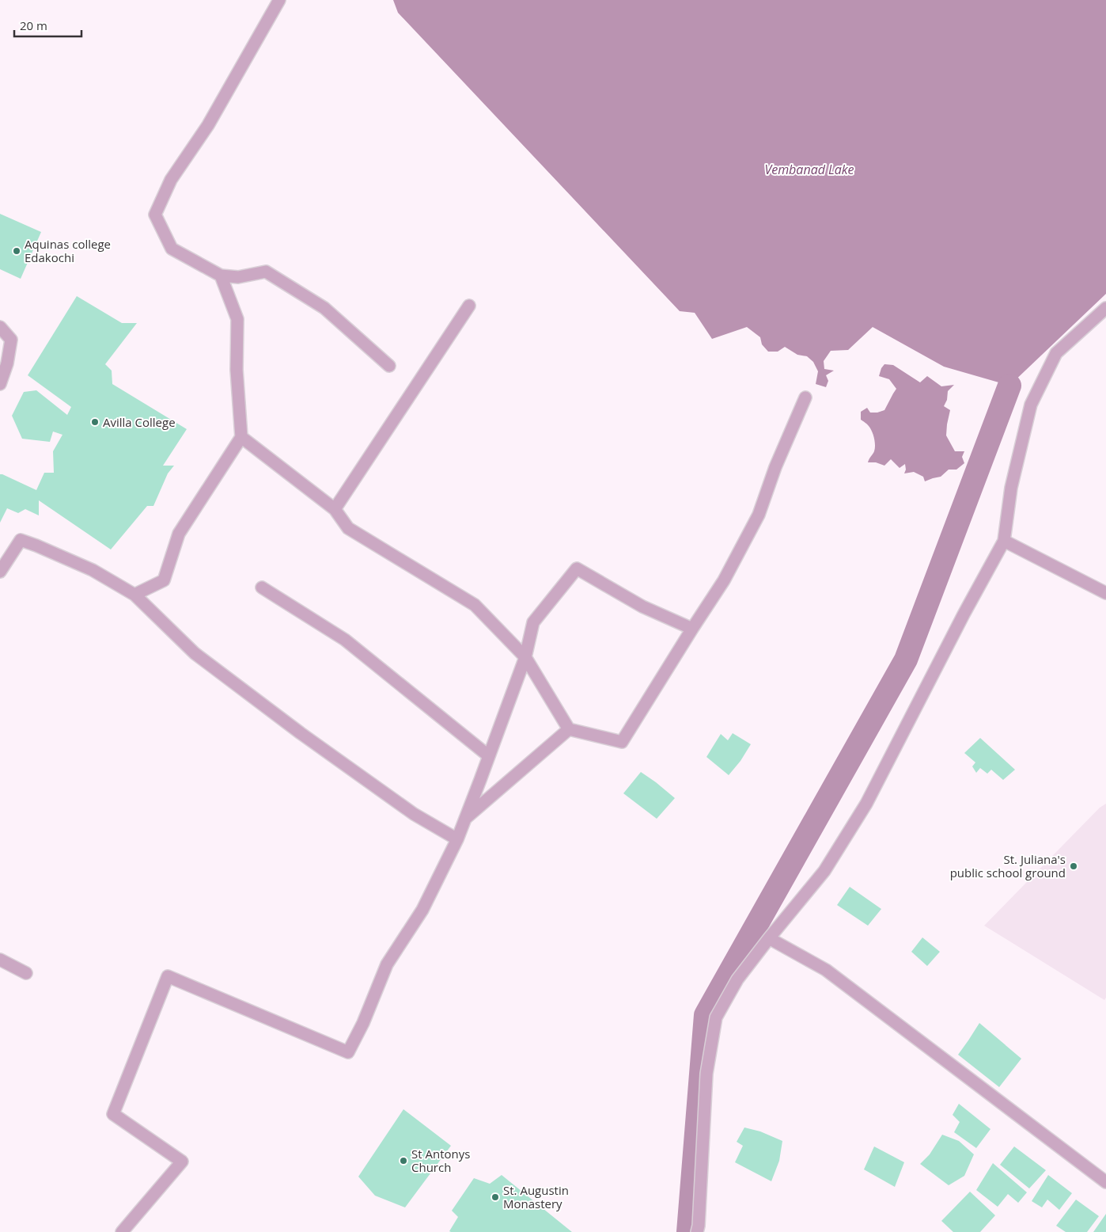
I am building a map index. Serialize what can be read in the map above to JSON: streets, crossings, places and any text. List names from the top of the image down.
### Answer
{
  "water": ["Vembanad Lake"],
  "places": [
    "Aquinas college Edakochi",
    "Avilla College",
    "St. Juliana's public school ground",
    "St Antonys Church",
    "St. Augustin Monastery"
  ],
  "scale_bar": "20 m"
}
